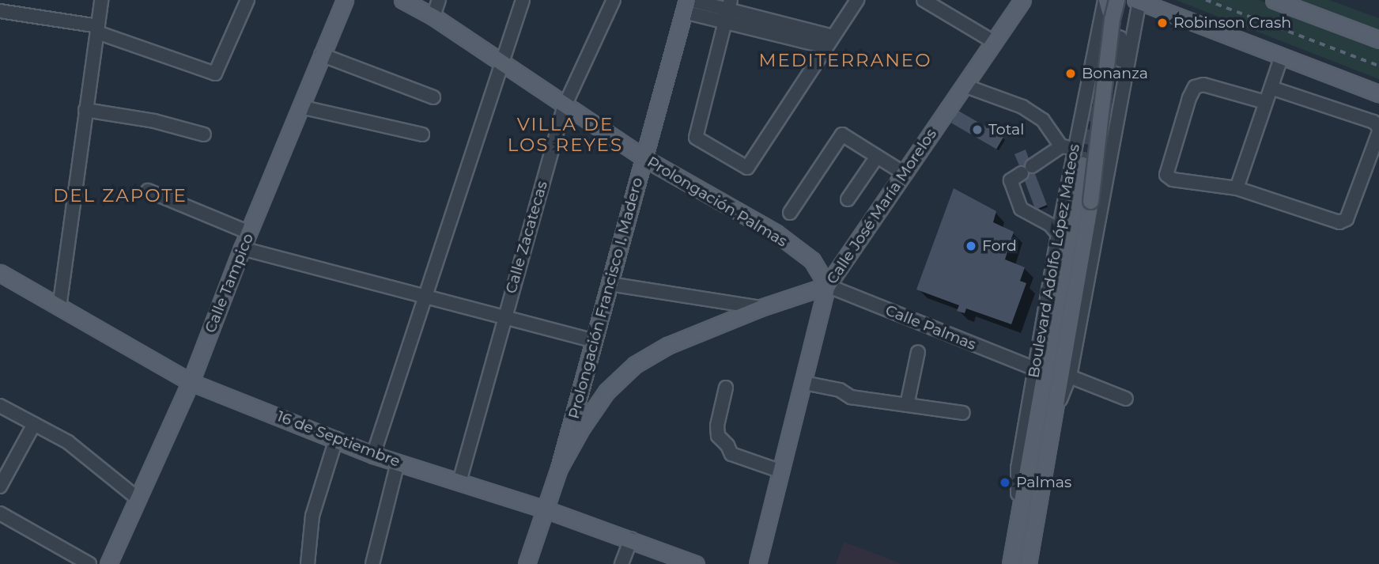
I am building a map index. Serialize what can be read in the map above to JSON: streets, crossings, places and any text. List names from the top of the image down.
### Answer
{
  "streets": {
    "main road": [
      "Prolongación Palmas",
      "Calle José María Morelos",
      "Boulevard Adolfo López Mateos",
      "Calle Tampico",
      "Prolongación Francisco I. Madero",
      "16 de Septiembre"
    ],
    "street": ["Calle Zacatecas", "Calle Palmas"]
  },
  "crossings": [
    ["Prolongación Palmas", "Calle José María Morelos"],
    ["Prolongación Palmas", "Calle Zacatecas"],
    ["Prolongación Palmas", "Prolongación Francisco I. Madero"],
    ["Prolongación Palmas", "Calle Palmas"],
    ["Calle José María Morelos", "Calle Palmas"],
    ["Calle Zacatecas", "16 de Septiembre"],
    ["Boulevard Adolfo López Mateos", "Calle Palmas"],
    ["Calle Tampico", "16 de Septiembre"]
  ],
  "districts": ["MEDITERRANEO", "VILLA DE LOS REYES", "DEL ZAPOTE"],
  "places": [
    "Robinson Crash",
    "Bonanza",
    "Total",
    "Ford",
    "Palmas"
  ]
}
